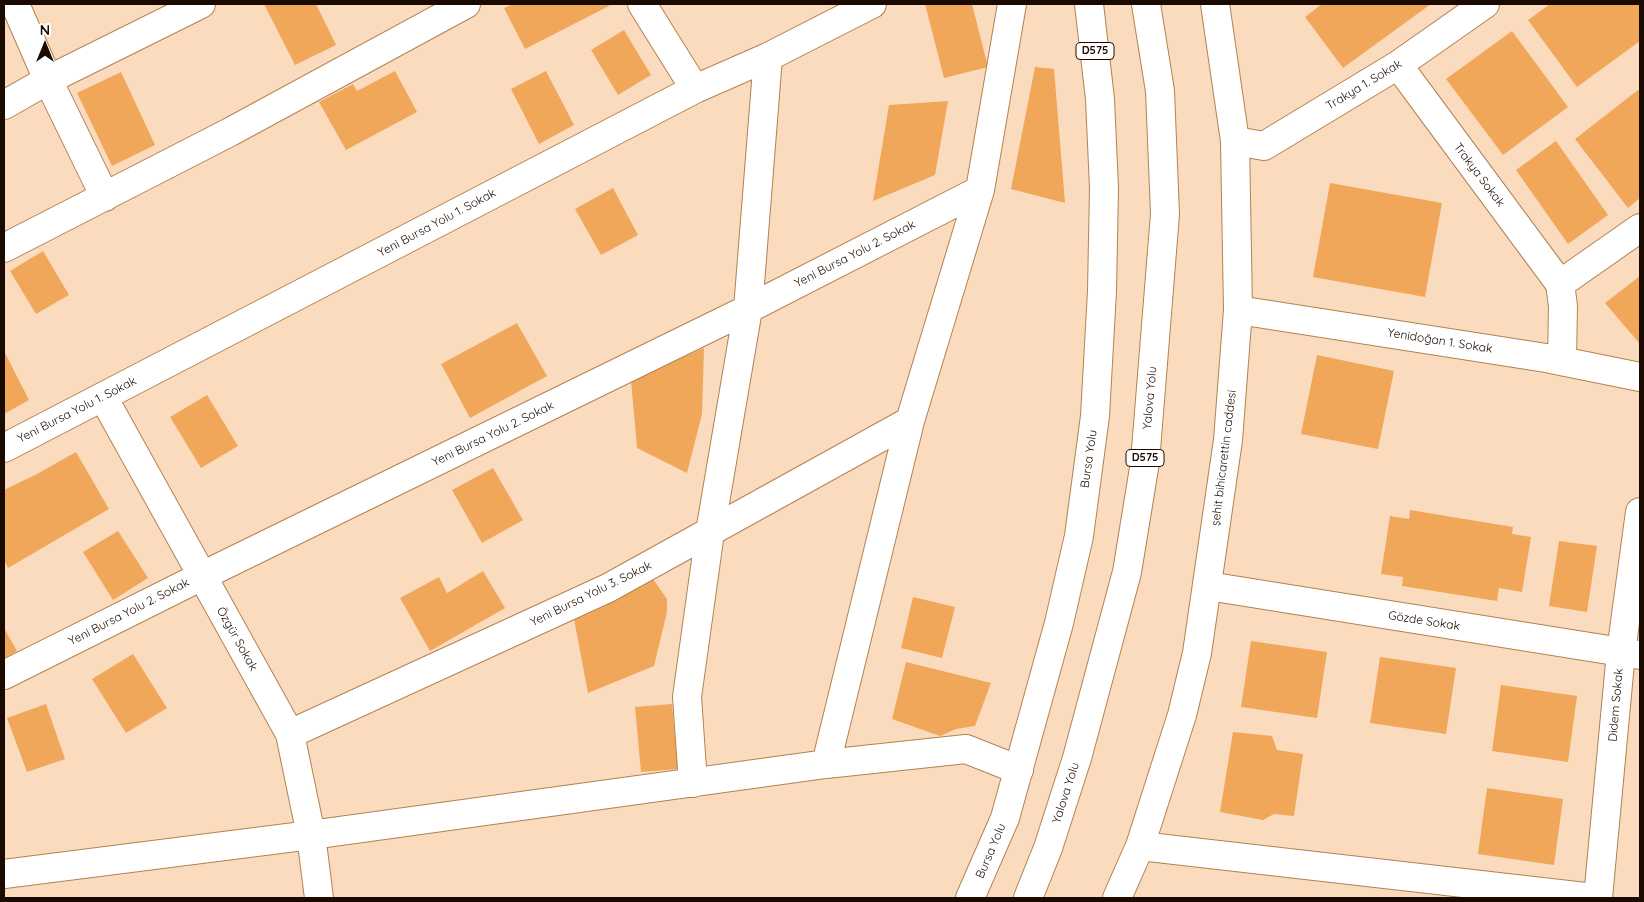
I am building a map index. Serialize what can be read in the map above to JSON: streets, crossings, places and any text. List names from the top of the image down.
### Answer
{
  "streets": {
    "main road": [
      "D575",
      "Trakya 1. Sokak",
      "Trakya Sokak",
      "Yeni Bursa Yolu 1. Sokak",
      "Yeni Bursa Yolu 2. Sokak",
      "Yenidoğan 1. Sokak",
      "Yalova Yolu",
      "şehit bihicarettin caddesi",
      "Bursa Yolu",
      "Yeni Bursa Yolu 3. Sokak",
      "Gözde Sokak",
      "Özgür Sokak",
      "Didem Sokak"
    ]
  },
  "crossings": [
    ["Trakya 1. Sokak", "Trakya Sokak"],
    ["Trakya 1. Sokak", "şehit bihicarettin caddesi"],
    ["Trakya Sokak", "Yenidoğan 1. Sokak"],
    ["Yeni Bursa Yolu 1. Sokak", "Özgür Sokak"],
    ["Yeni Bursa Yolu 2. Sokak", "Özgür Sokak"],
    ["Yenidoğan 1. Sokak", "şehit bihicarettin caddesi"],
    ["şehit bihicarettin caddesi", "Gözde Sokak"],
    ["Yeni Bursa Yolu 3. Sokak", "Özgür Sokak"],
    ["Gözde Sokak", "Didem Sokak"]
  ],
  "north": "top"
}
